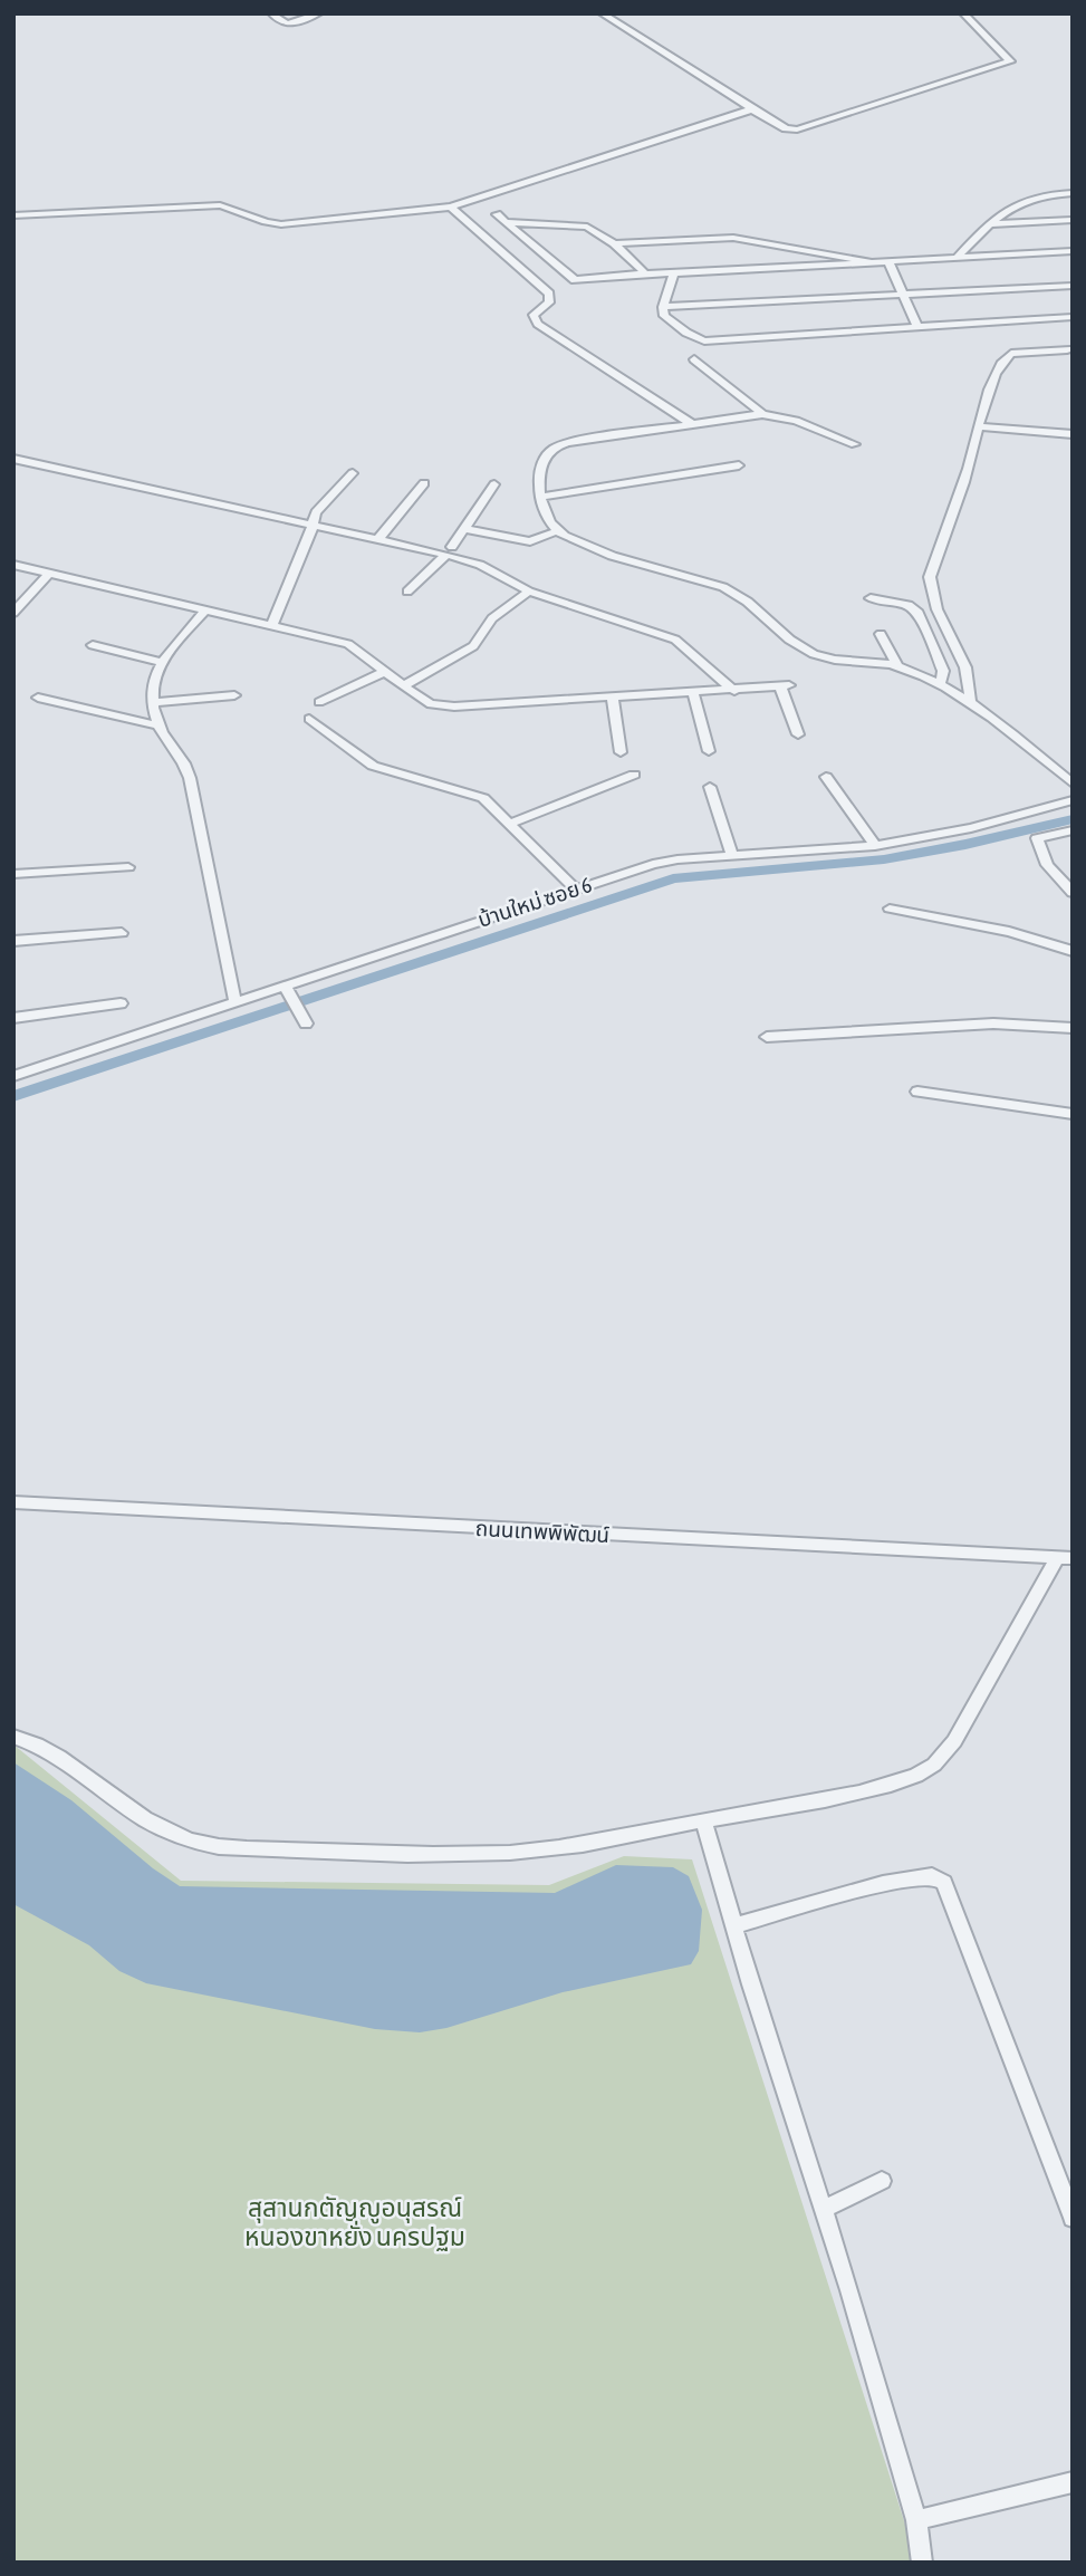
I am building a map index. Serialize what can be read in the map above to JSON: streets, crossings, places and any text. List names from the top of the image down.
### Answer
{
  "streets": {
    "street": ["บ้านใหม่ ซอย 6", "ถนนเทพพิพัฒน์"]
  },
  "parks": ["สุสานกตัญญูอนุสรณ์ หนองขาหยั่ง นครปฐม"]
}
